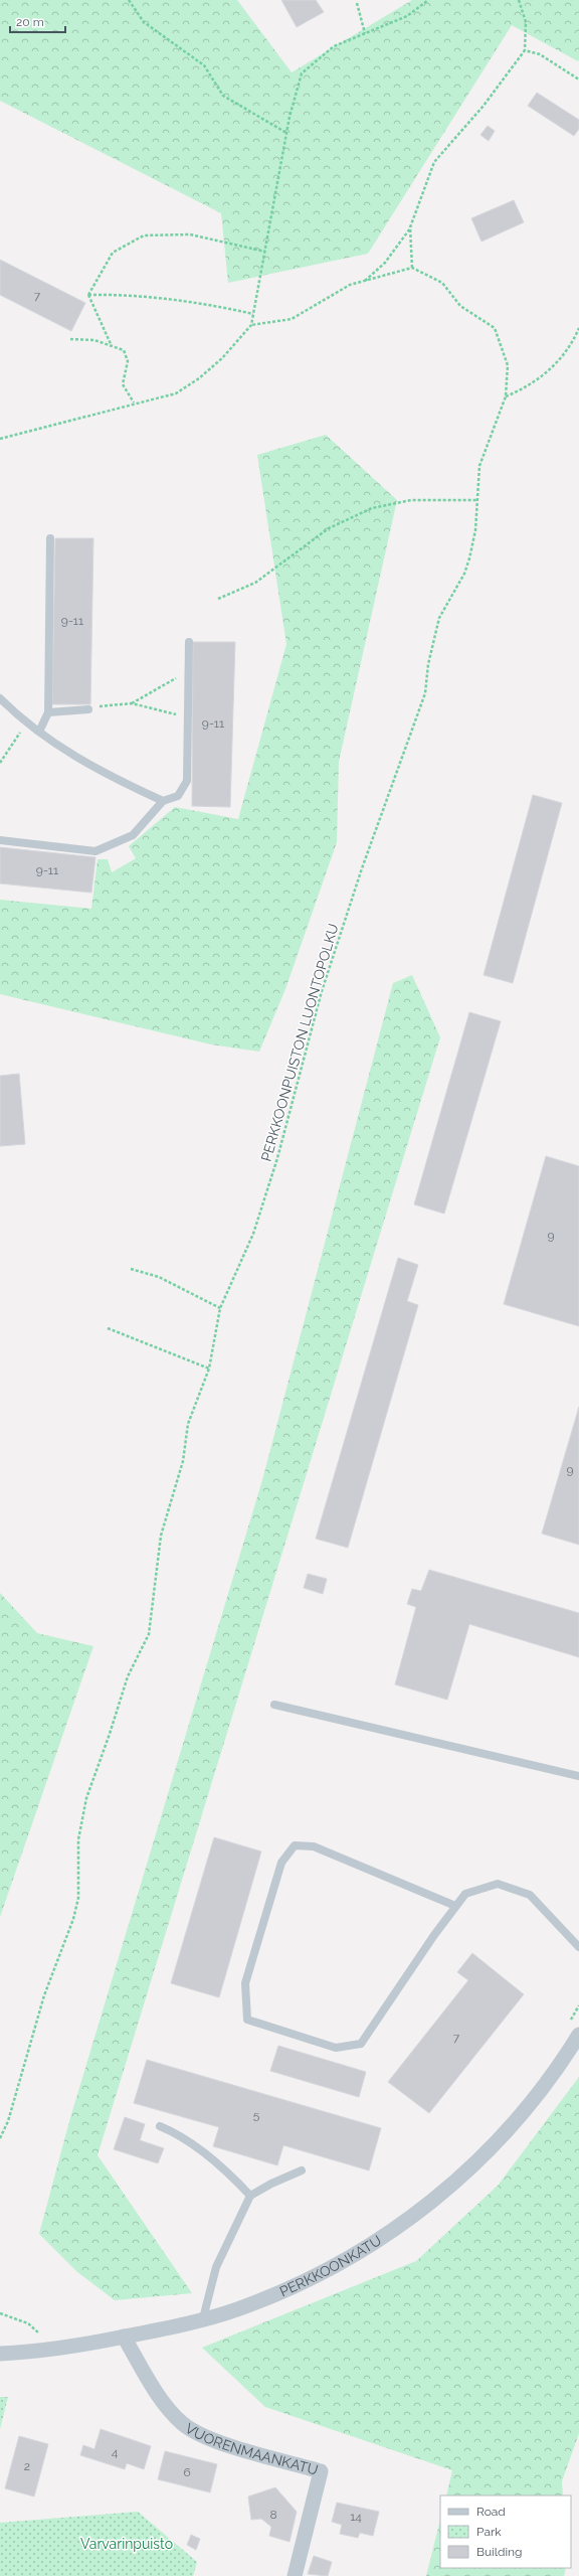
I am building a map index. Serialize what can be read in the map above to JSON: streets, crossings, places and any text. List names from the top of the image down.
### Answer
{
  "streets": {
    "street": ["PERKKOONKATU", "VUORENMAANKATU"],
    "path": ["PERKKOONPUISTON LUONTOPOLKU"]
  },
  "crossings": [
    ["PERKKOONKATU", "VUORENMAANKATU"]
  ],
  "parks": ["Varvarinpuisto"],
  "house_numbers": [
    "7",
    "9-11",
    "9-11",
    "9-11",
    "9",
    "9",
    "7",
    "5",
    "4",
    "2",
    "6",
    "8",
    "14"
  ],
  "legend": ["Road", "Park", "Building"],
  "scale_bar": "20 m"
}
